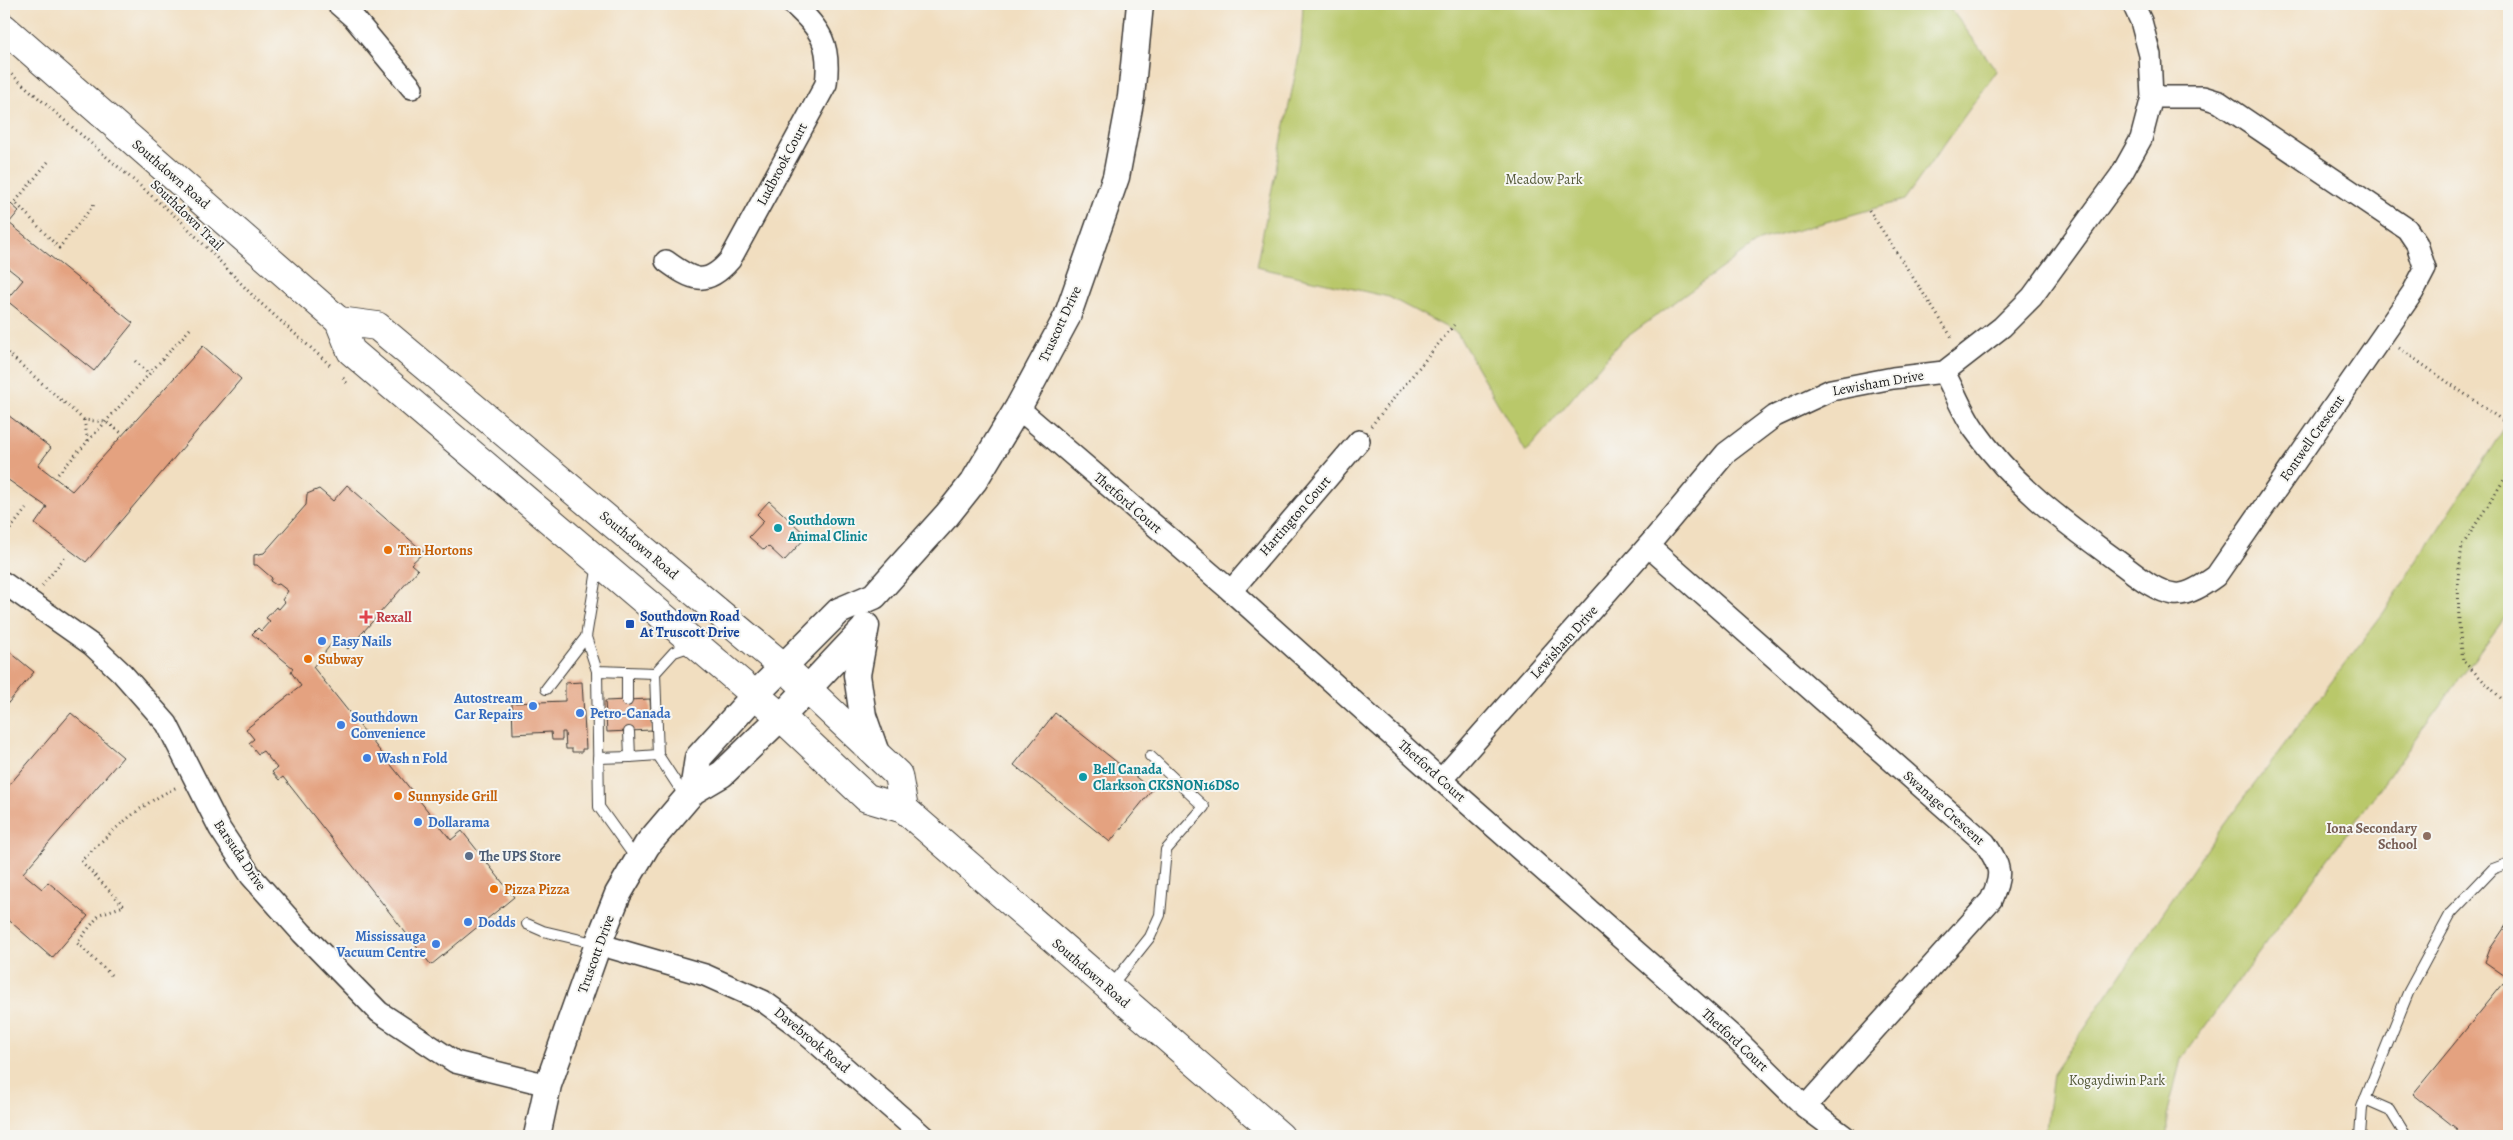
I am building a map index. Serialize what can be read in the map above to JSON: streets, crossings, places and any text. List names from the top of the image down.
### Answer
{
  "streets": {
    "main road": ["Southdown Road"],
    "street": [
      "Ludbrook Court",
      "Truscott Drive",
      "Lewisham Drive",
      "Fontwell Crescent",
      "Thetford Court",
      "Hartington Court",
      "Swanage Crescent",
      "Barsuda Drive",
      "Davebrook Road"
    ],
    "path": ["Southdown Trail"]
  },
  "crossings": [
    ["Southdown Road", "Truscott Drive"],
    ["Truscott Drive", "Thetford Court"],
    ["Truscott Drive", "Barsuda Drive"],
    ["Truscott Drive", "Davebrook Road"],
    ["Lewisham Drive", "Fontwell Crescent"],
    ["Lewisham Drive", "Thetford Court"],
    ["Lewisham Drive", "Swanage Crescent"],
    ["Thetford Court", "Hartington Court"],
    ["Thetford Court", "Swanage Crescent"]
  ],
  "parks": ["Meadow Park", "Kogaydiwin Park"],
  "places": {
    "other": [
      "Southdown Animal Clinic",
      "Tim Hortons",
      "Easy Nails",
      "Subway",
      "Autostream Car Repairs",
      "Petro-Canada",
      "Southdown Convenience",
      "Wash n Fold",
      "Bell Canada Clarkson CKSNON16DS0",
      "Sunnyside Grill",
      "Dollarama",
      "Iona Secondary School",
      "The UPS Store",
      "Pizza Pizza",
      "Dodds",
      "Mississauga Vacuum Centre"
    ],
    "health": ["Rexall"],
    "transit": ["Southdown Road At Truscott Drive"]
  }
}
